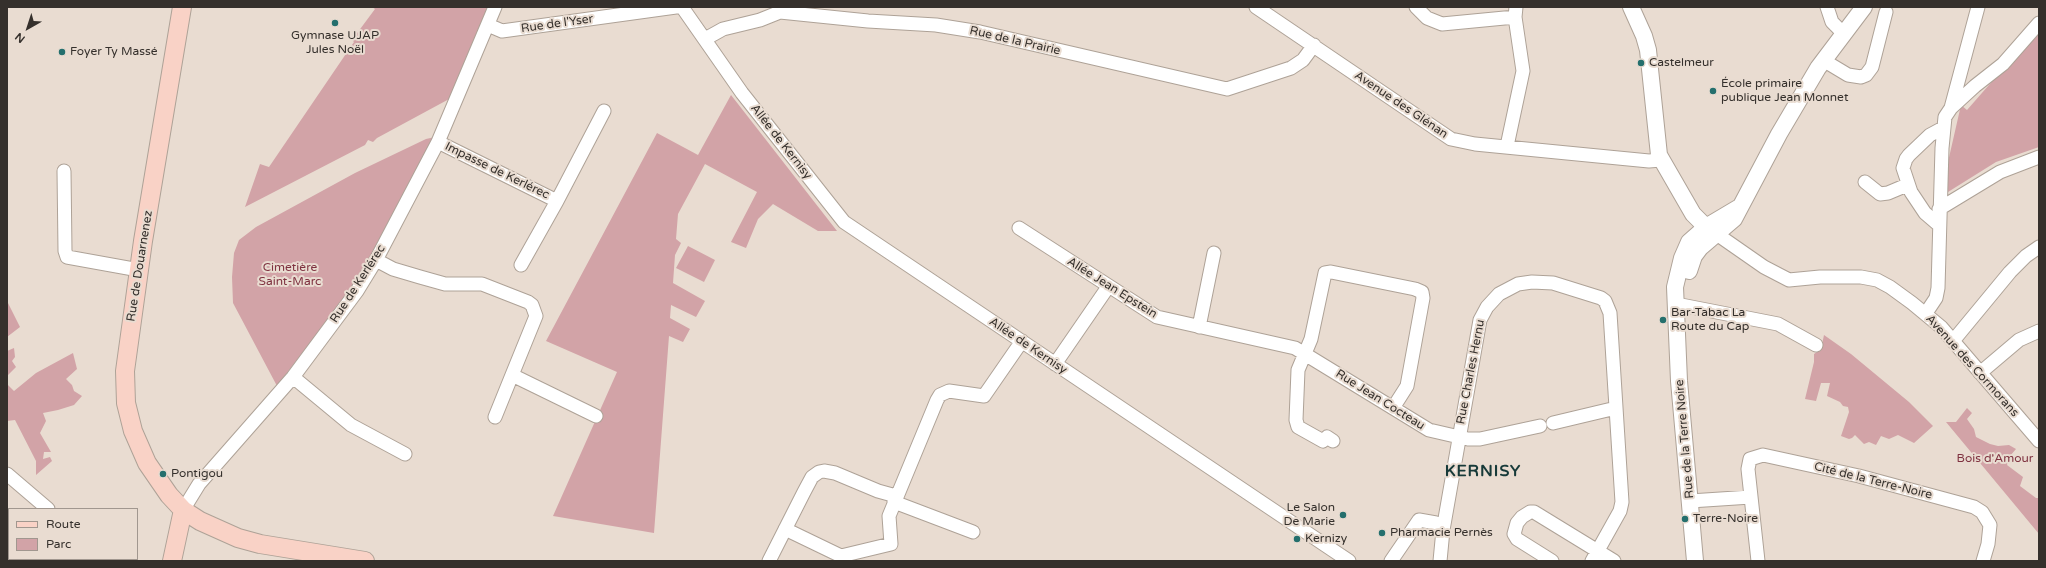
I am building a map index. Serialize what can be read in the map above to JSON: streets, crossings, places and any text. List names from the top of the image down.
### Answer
{
  "streets": {
    "main road": ["Rue de Douarnenez"],
    "street": [
      "Rue de l'Yser",
      "Rue de la Prairie",
      "Avenue des Glénan",
      "Allée de Kernisy",
      "Impasse de Kerlérec",
      "Rue de Kerlérec",
      "Allée Jean Epstein",
      "Avenue des Cormorans",
      "Rue Charles Hernu",
      "Rue Jean Cocteau",
      "Rue de la Terre Noire",
      "Cité de la Terre-Noire"
    ]
  },
  "crossings": [
    ["Rue de l'Yser", "Rue de Kerlérec"],
    ["Rue de la Prairie", "Avenue des Glénan"],
    ["Rue de la Prairie", "Allée de Kernisy"],
    ["Impasse de Kerlérec", "Rue de Kerlérec"],
    ["Rue de Douarnenez", "Rue de Kerlérec"],
    ["Allée Jean Epstein", "Rue Jean Cocteau"],
    ["Avenue des Cormorans", "Rue de la Terre Noire"],
    ["Rue Charles Hernu", "Rue Jean Cocteau"]
  ],
  "districts": ["KERNISY"],
  "parks": ["Cimetière Saint-Marc", "Bois d'Amour"],
  "places": [
    "Gymnase UJAP Jules Noël",
    "Foyer Ty Massé",
    "Castelmeur",
    "École primaire publique Jean Monnet",
    "Bar-Tabac La Route du Cap",
    "Pontigou",
    "Le Salon De Marie",
    "Terre-Noire",
    "Pharmacie Pernès",
    "Kernizy"
  ],
  "legend": ["Route", "Parc"],
  "north": "bottom left"
}
